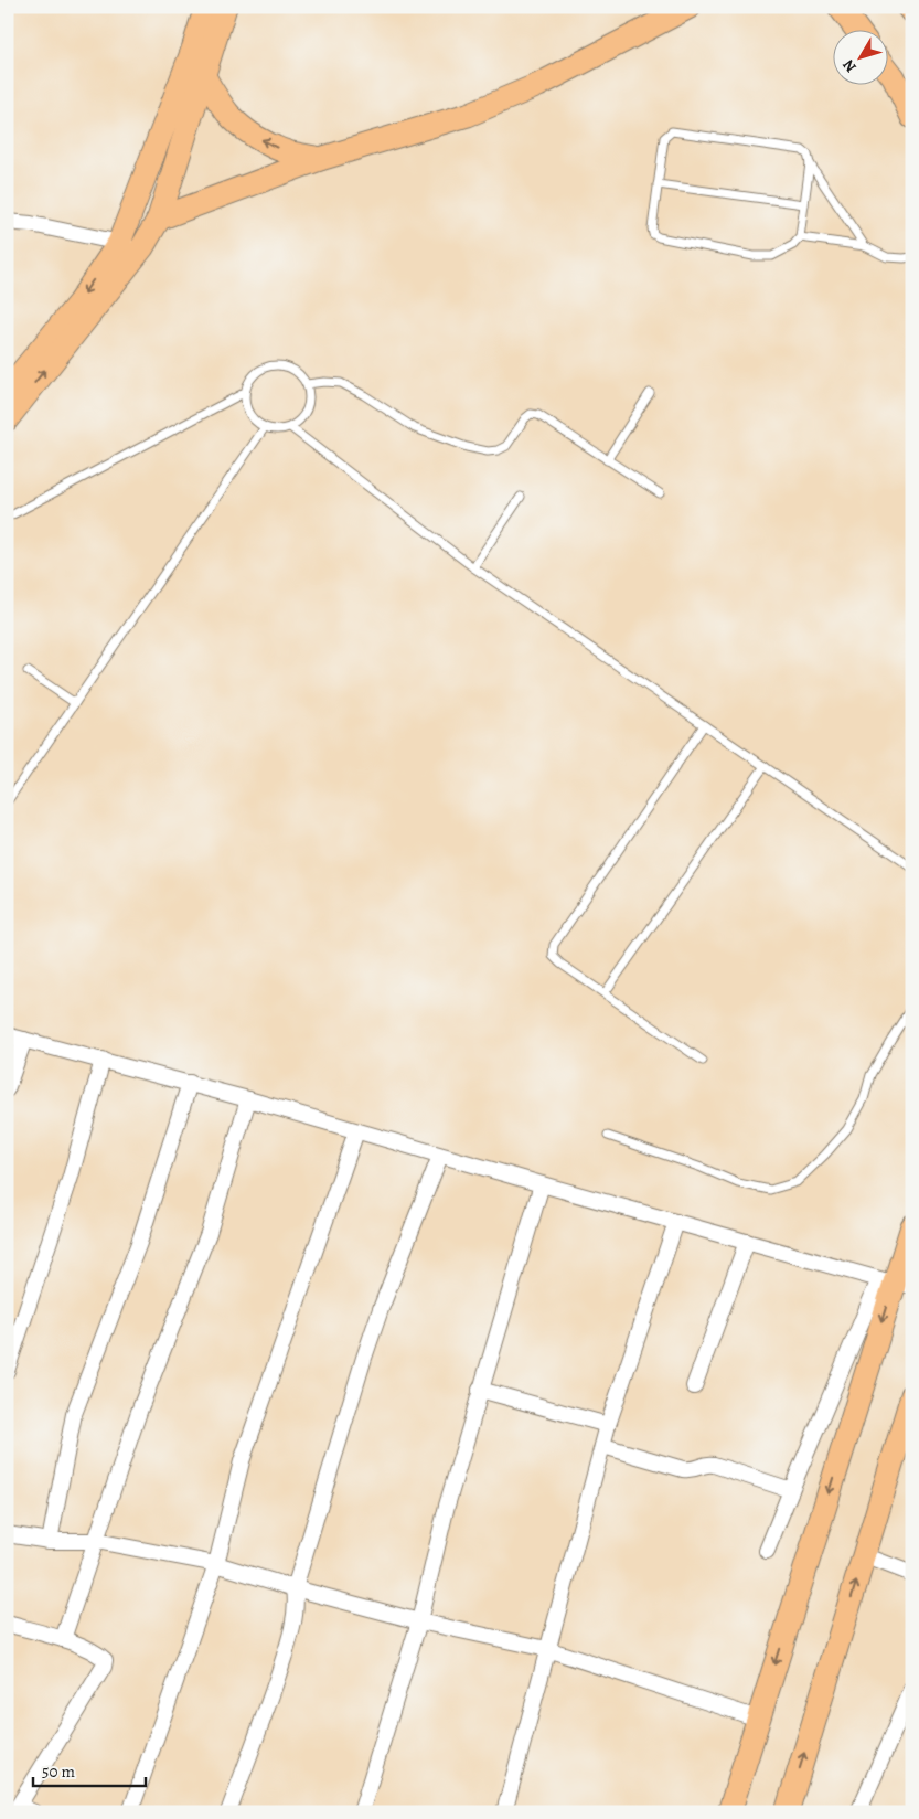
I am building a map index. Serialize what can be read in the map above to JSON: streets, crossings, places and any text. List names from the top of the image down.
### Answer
{
  "scale_bar": "50 m",
  "north": "bottom left"
}
